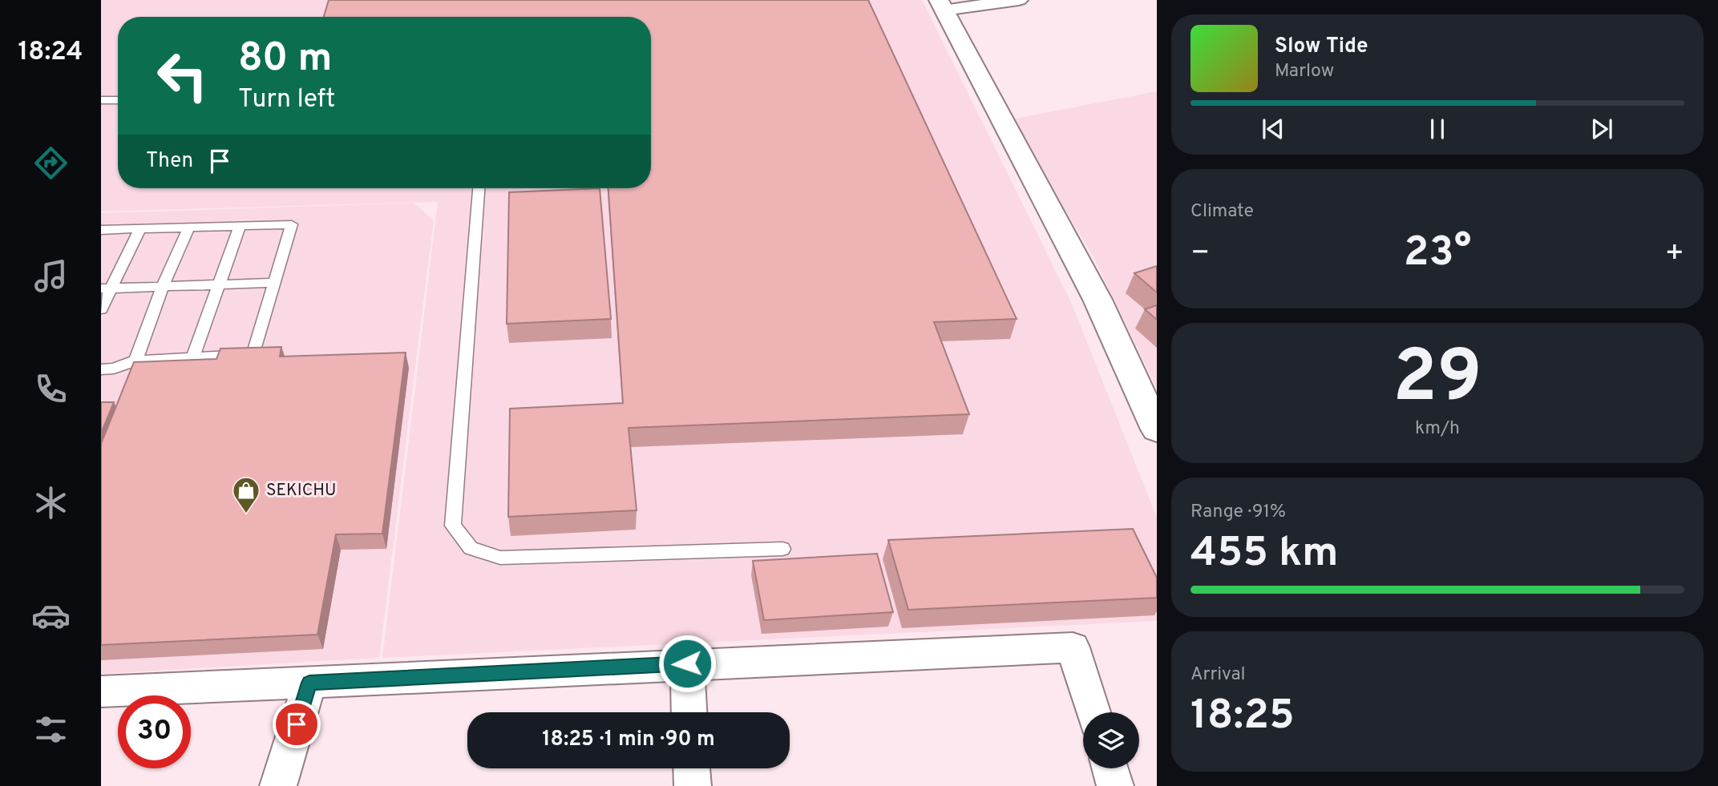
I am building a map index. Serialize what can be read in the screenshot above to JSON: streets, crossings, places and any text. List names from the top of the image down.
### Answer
{
  "places": {
    "shop": ["SEKICHU"]
  },
  "page": {
    "tabs": "18:24",
    "turn": ["80 m", "Turn left"],
    "song": ["Slow Tide", "Marlow"],
    "then": "Then",
    "tile": [
      "Climate",
      ["29", "km/h"],
      ["Range · 91%", "455 km"],
      ["Arrival", "18:25"]
    ],
    "heat": ["−", "23°", "+"],
    "limit": "30",
    "trip": "18:25 · 1 min · 90 m"
  }
}
